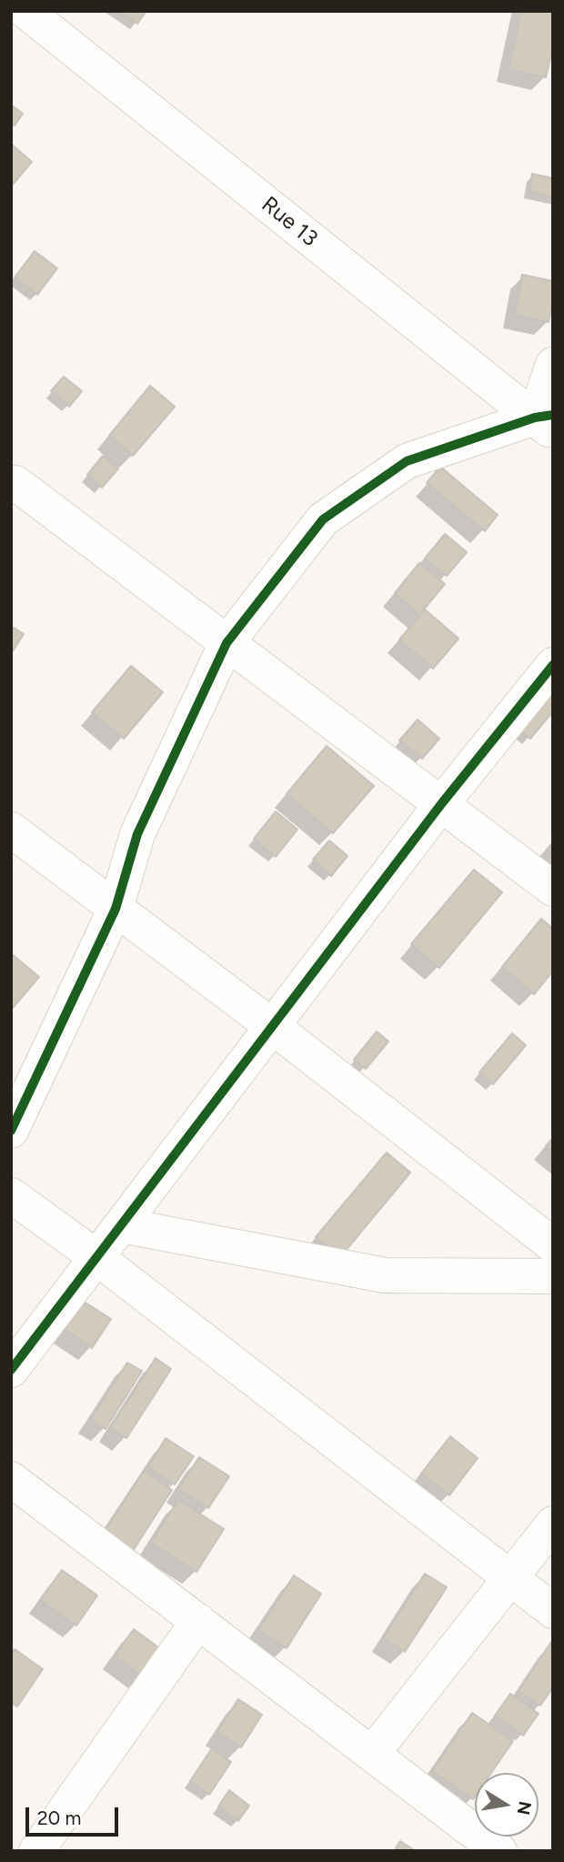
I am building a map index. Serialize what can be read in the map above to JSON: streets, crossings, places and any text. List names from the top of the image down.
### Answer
{
  "streets": {
    "street": ["Rue 13"]
  },
  "scale_bar": "20 m",
  "north": "right"
}
